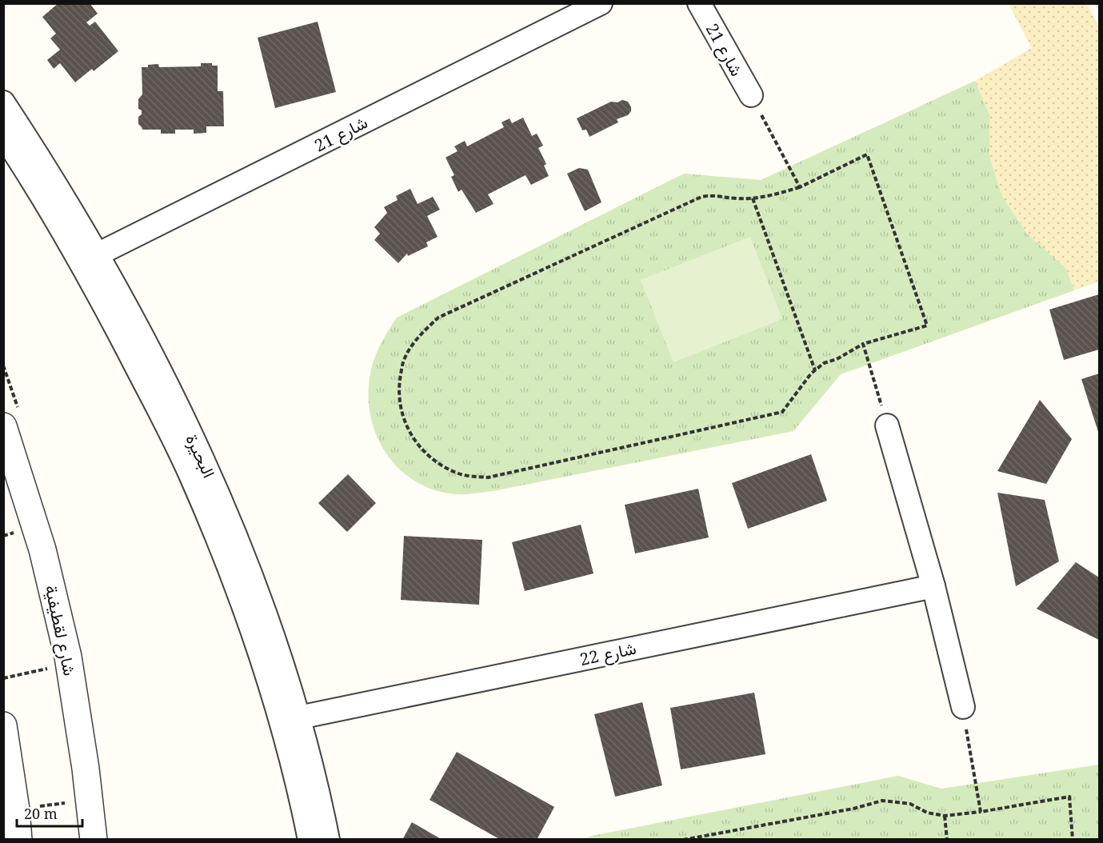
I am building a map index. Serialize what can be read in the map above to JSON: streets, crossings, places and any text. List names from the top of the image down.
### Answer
{
  "streets": {
    "street": [
      "شارع 21",
      "البحيرة",
      "شارع لقطيفية",
      "شارع 22"
    ]
  },
  "crossings": [
    ["شارع 21", "البحيرة"],
    ["البحيرة", "شارع 22"]
  ],
  "scale_bar": "20 m"
}
